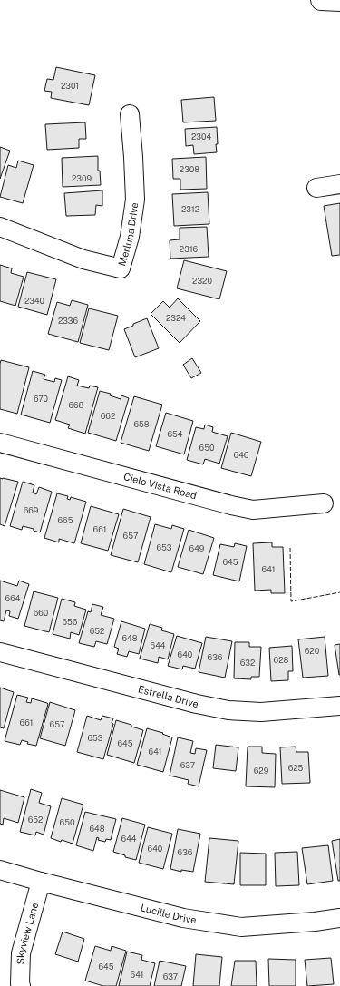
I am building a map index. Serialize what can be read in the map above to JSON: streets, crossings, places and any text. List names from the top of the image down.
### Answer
{
  "streets": {
    "street": [
      "Merluna Drive",
      "Cielo Vista Road",
      "Estrella Drive",
      "Lucille Drive",
      "Skyview Lane"
    ]
  },
  "crossings": [
    ["Lucille Drive", "Skyview Lane"]
  ],
  "house_numbers": [
    "2301",
    "2304",
    "2308",
    "2309",
    "2312",
    "2316",
    "2320",
    "2340",
    "2324",
    "2336",
    "670",
    "668",
    "662",
    "658",
    "654",
    "650",
    "646",
    "669",
    "665",
    "661",
    "657",
    "653",
    "649",
    "645",
    "641",
    "664",
    "660",
    "656",
    "652",
    "648",
    "644",
    "620",
    "640",
    "636",
    "628",
    "632",
    "661",
    "657",
    "653",
    "645",
    "641",
    "637",
    "625",
    "629",
    "652",
    "650",
    "648",
    "644",
    "640",
    "636",
    "645",
    "641",
    "637"
  ]
}
